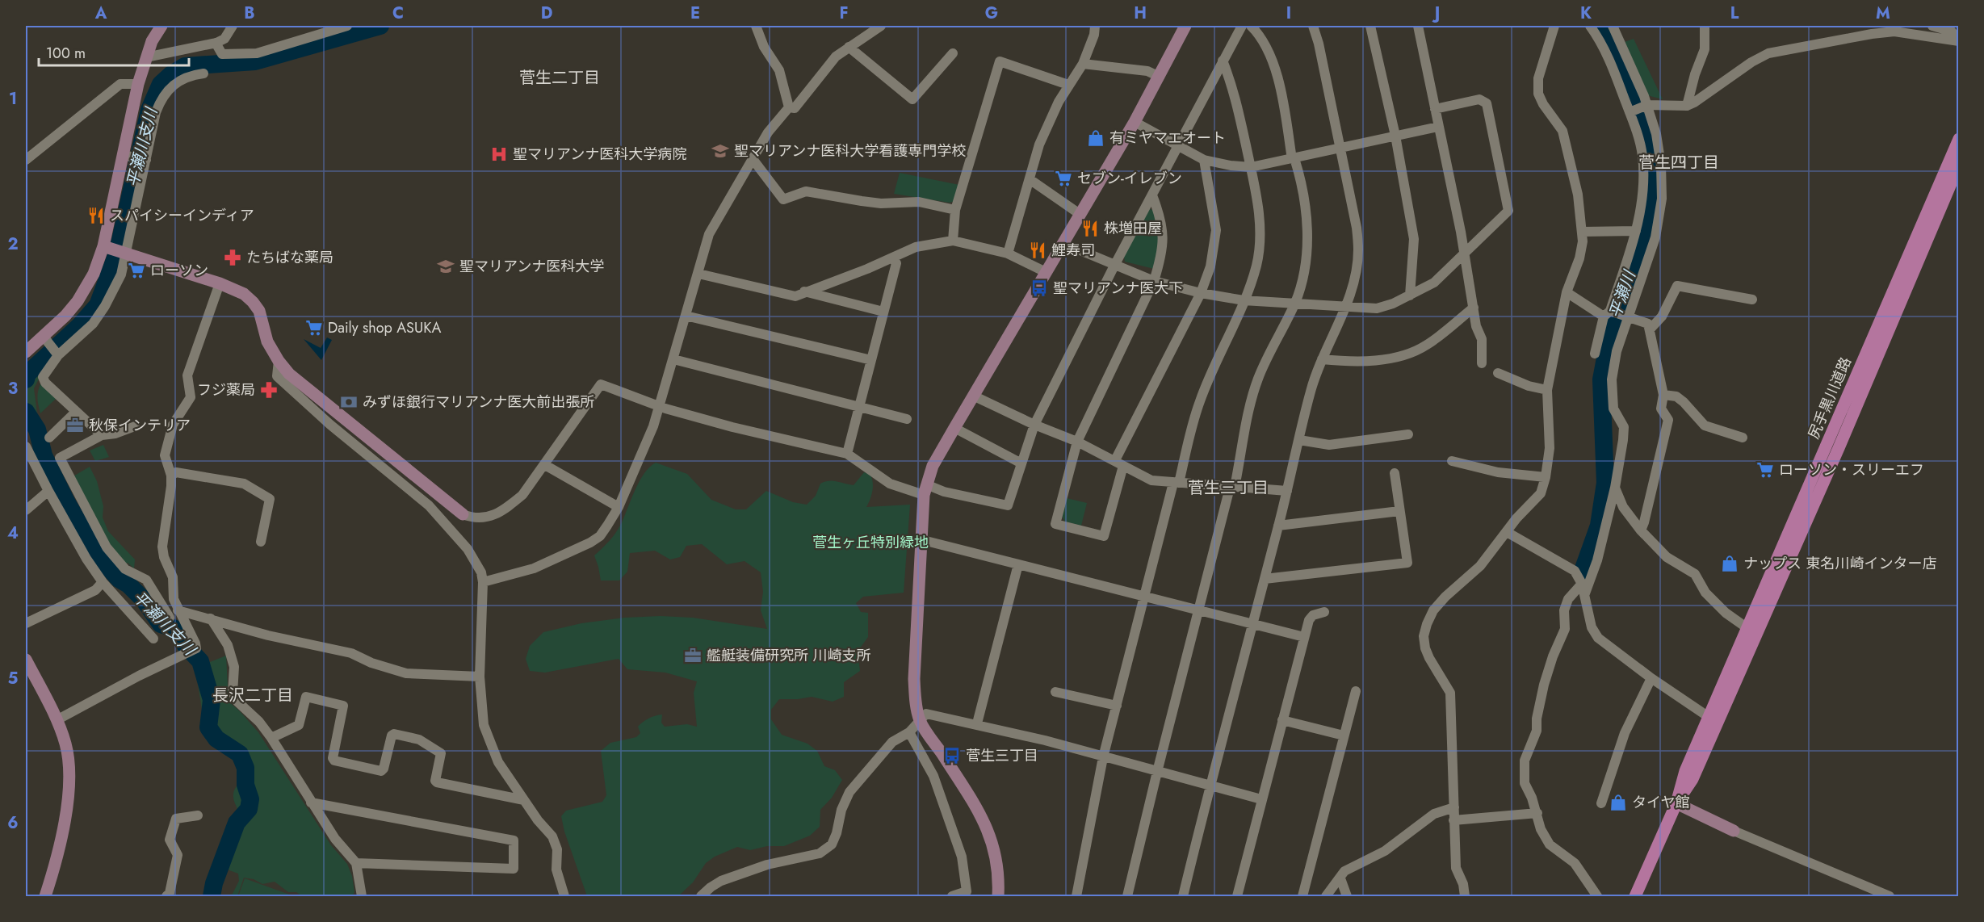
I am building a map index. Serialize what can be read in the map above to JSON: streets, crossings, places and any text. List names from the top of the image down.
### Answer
{
  "streets": {
    "main road": ["尻手黒川道路"]
  },
  "districts": [
    "菅生二丁目",
    "菅生四丁目",
    "菅生三丁目",
    "長沢二丁目"
  ],
  "water": ["平瀬川支川", "平瀬川"],
  "parks": ["菅生ヶ丘特別緑地"],
  "places": {
    "shop": ["有ミヤマエオート", "ナップス 東名川崎インター店", "タイヤ館"],
    "school or university": ["聖マリアンナ医科大学看護専門学校", "聖マリアンナ医科大学"],
    "hospital": ["聖マリアンナ医科大学病院"],
    "supermarket": [
      "セブン-イレブン",
      "ローソン",
      "Daily shop ASUKA",
      "ローソン・スリーエフ"
    ],
    "restaurant": ["スパイシーインディア", "株増田屋", "鯉寿司"],
    "pharmacy": ["たちばな薬局", "フジ薬局"],
    "bus stop": ["聖マリアンナ医大下", "菅生三丁目"],
    "bank": ["みずほ銀行マリアンナ医大前出張所"],
    "office": ["秋保インテリア", "艦艇装備研究所 川崎支所"]
  },
  "scale_bar": "100 m",
  "grid": {
    "columns": [
      "A",
      "B",
      "C",
      "D",
      "E",
      "F",
      "G",
      "H",
      "I",
      "J",
      "K",
      "L",
      "M"
    ],
    "rows": [
      "1",
      "2",
      "3",
      "4",
      "5",
      "6"
    ]
  }
}
